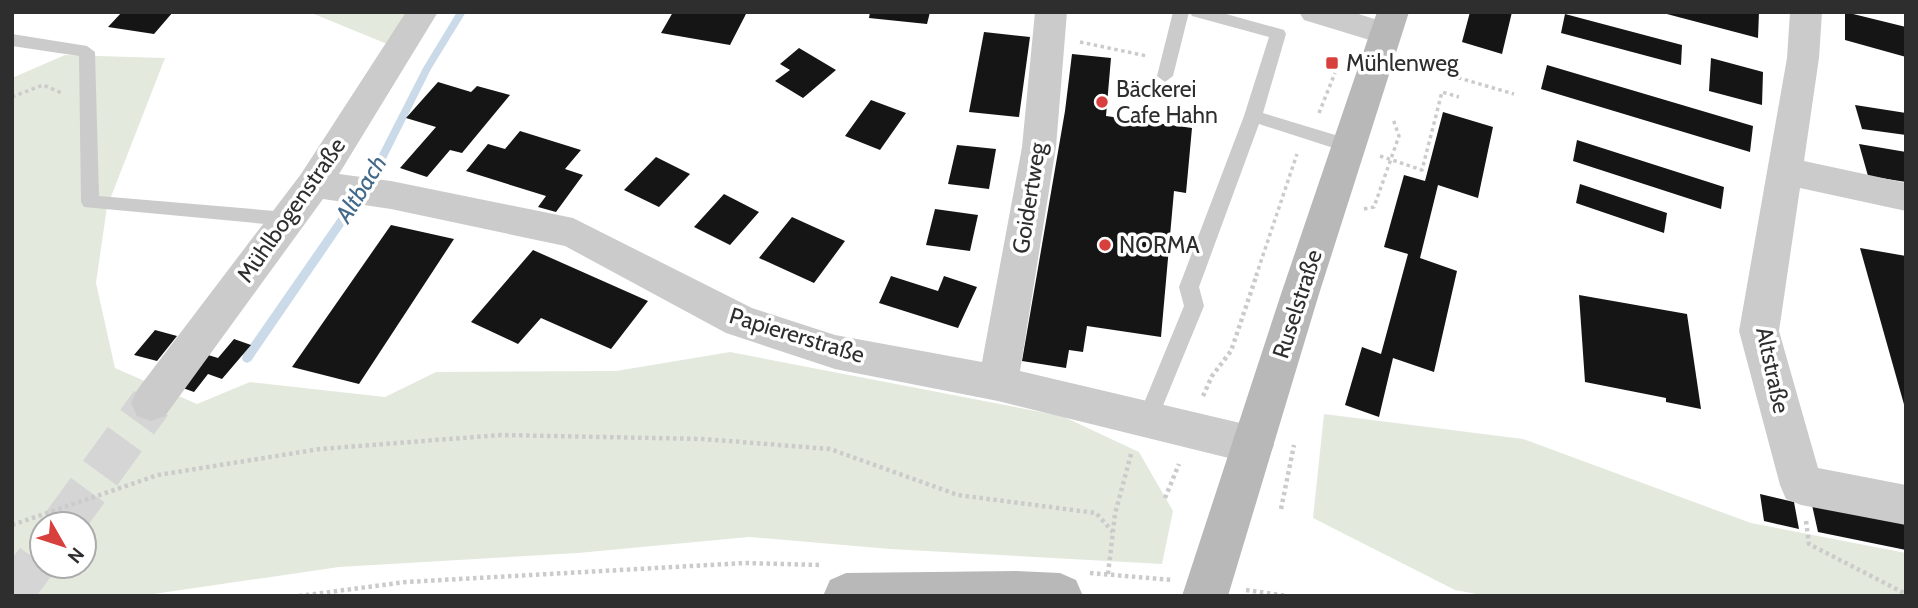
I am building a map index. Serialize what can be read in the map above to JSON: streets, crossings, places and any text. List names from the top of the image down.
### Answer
{
  "streets": {
    "main road": ["Ruselstraße"],
    "street": [
      "Goidertweg",
      "Mühlbogenstraße",
      "Papiererstraße",
      "Altstraße"
    ]
  },
  "crossings": [
    ["Goidertweg", "Papiererstraße"],
    ["Mühlbogenstraße", "Papiererstraße"],
    ["Ruselstraße", "Papiererstraße"]
  ],
  "water": ["Altbach"],
  "places": {
    "transit": ["Mühlenweg"],
    "other": ["Bäckerei Cafe Hahn", "NORMA"]
  },
  "north": "bottom right"
}
